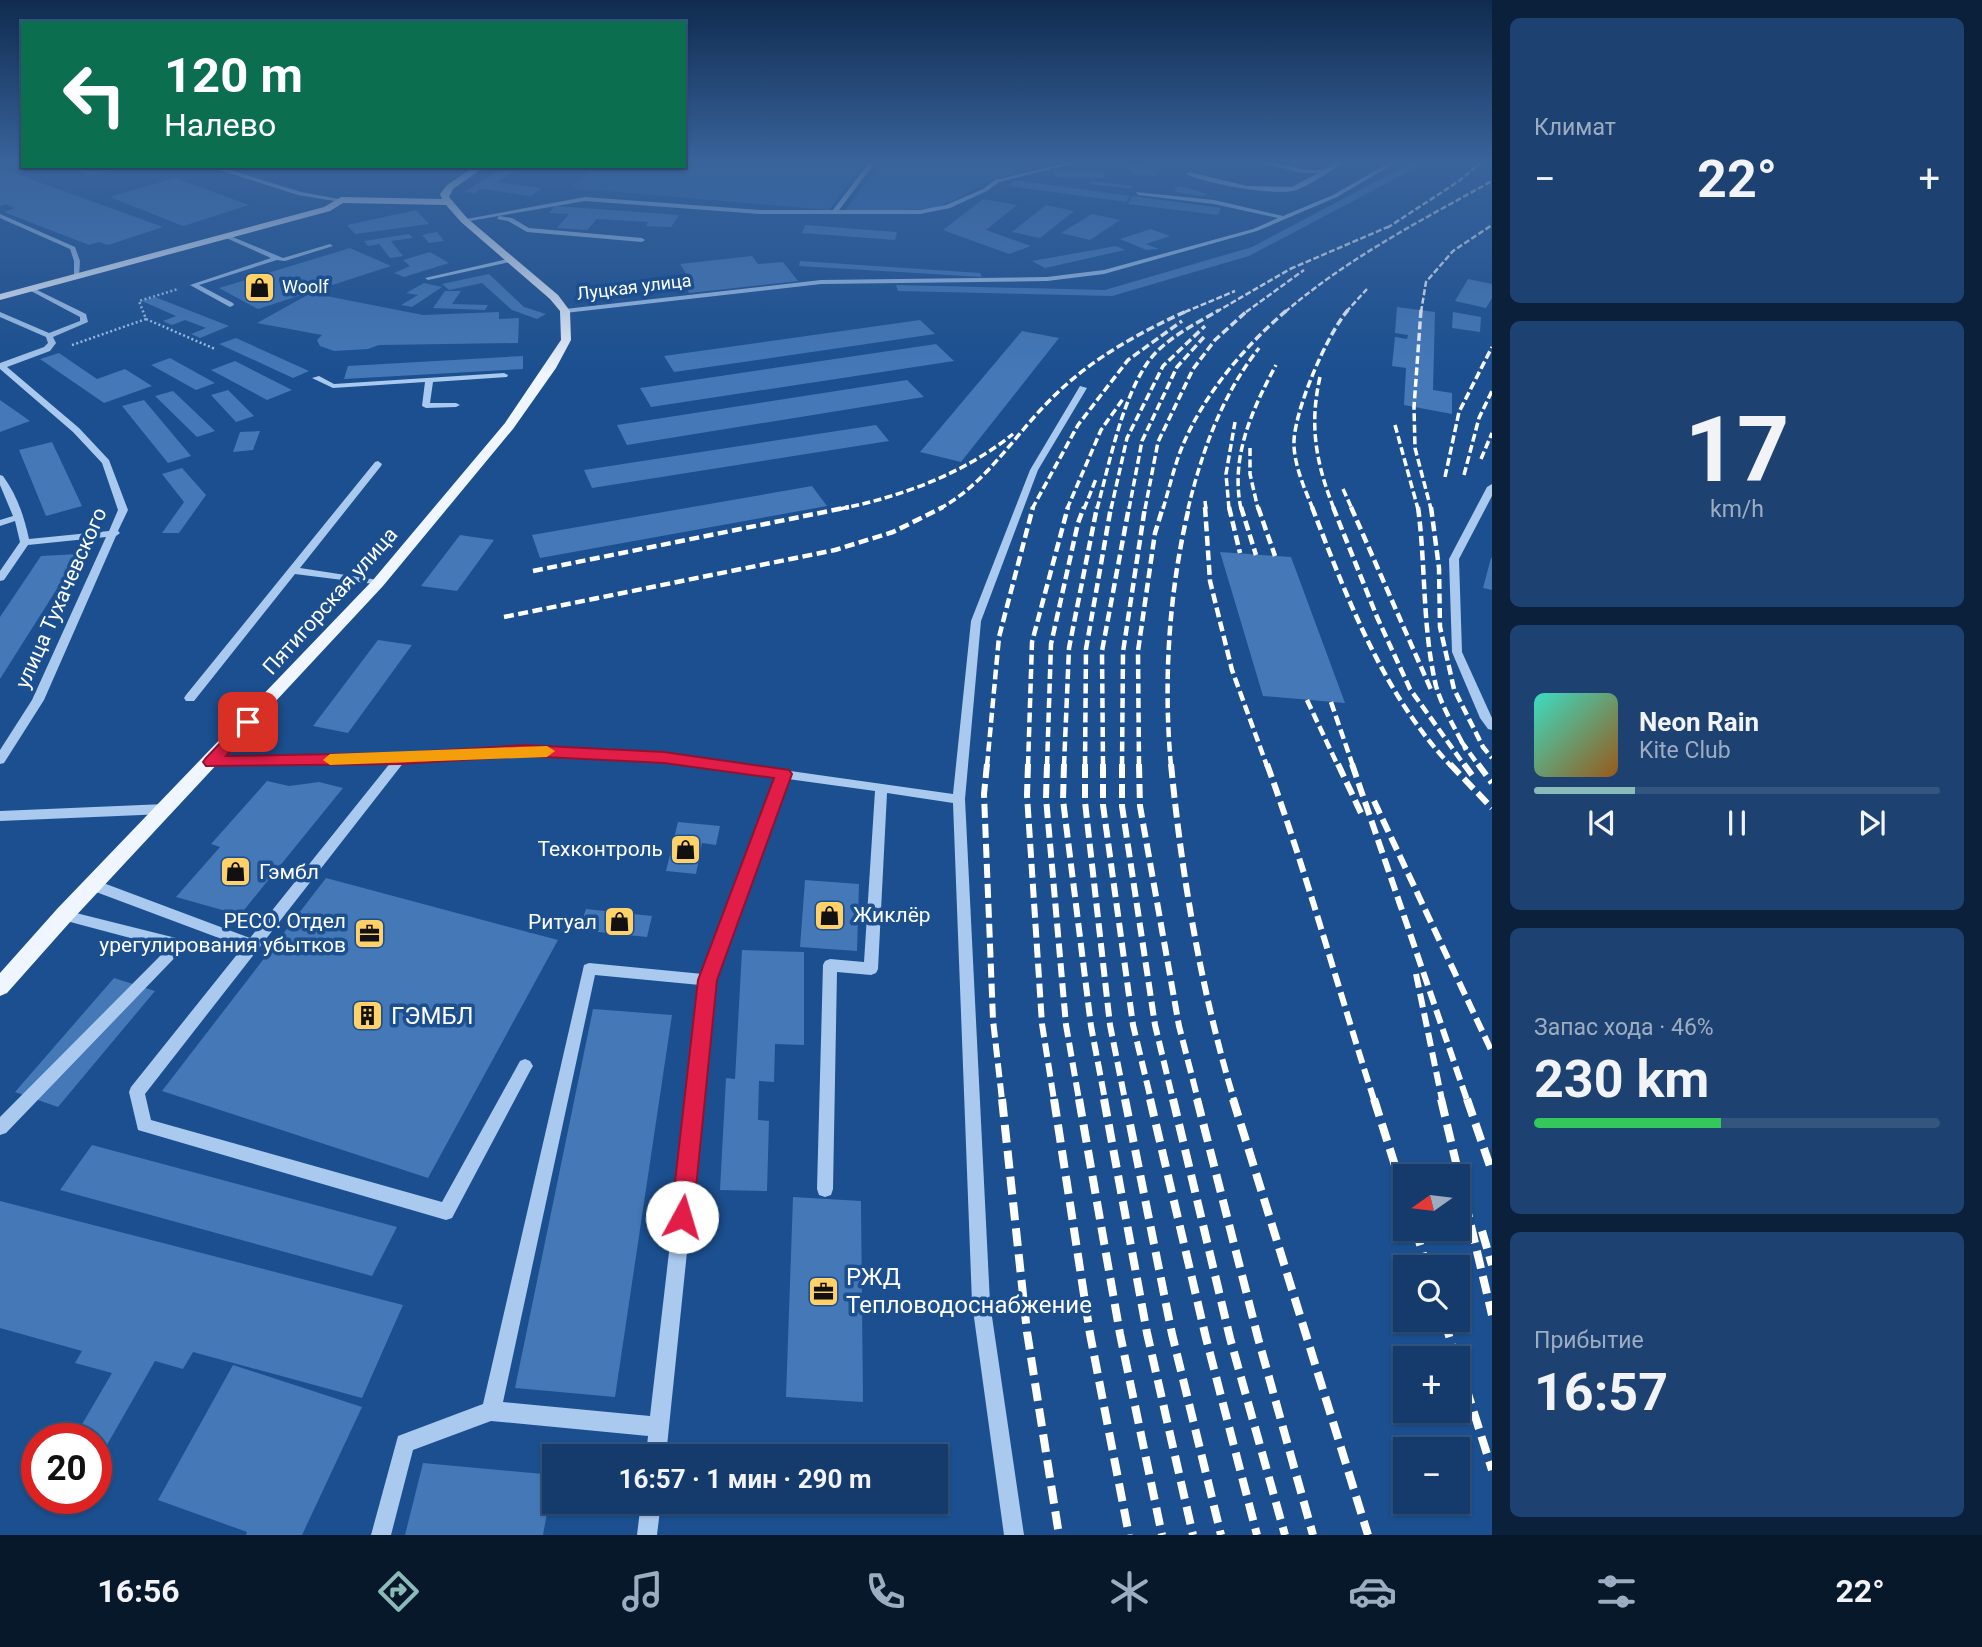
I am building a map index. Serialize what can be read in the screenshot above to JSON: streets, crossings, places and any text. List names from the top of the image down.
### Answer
{
  "streets": {
    "main road": ["Пятигорская улица"],
    "street": ["Луцкая улица", "улица Тухачевского"]
  },
  "crossings": [
    ["Луцкая улица", "Пятигорская улица"]
  ],
  "places": {
    "shop": [
      "Woolf",
      "Техконтроль",
      "Гэмбл",
      "Жиклёр",
      "Ритуал"
    ],
    "office": ["РЕСО. Отдел урегулирования убытков", "РЖД Тепловодоснабжение"],
    "building": ["ГЭМБЛ"]
  },
  "north": "left",
  "page": {
    "tile": [
      "Климат",
      ["17", "km/h"],
      ["Запас хода · 46%", "230 km"],
      ["Прибытие", "16:57"]
    ],
    "turn": ["120 m", "Налево"],
    "heat": ["−", "22°", "+"],
    "song": ["Neon Rain", "Kite Club"],
    "map_buttons": ["+", "−"],
    "limit": "20",
    "trip": "16:57 · 1 мин · 290 m",
    "tabs": ["16:56", "22°"]
  }
}
